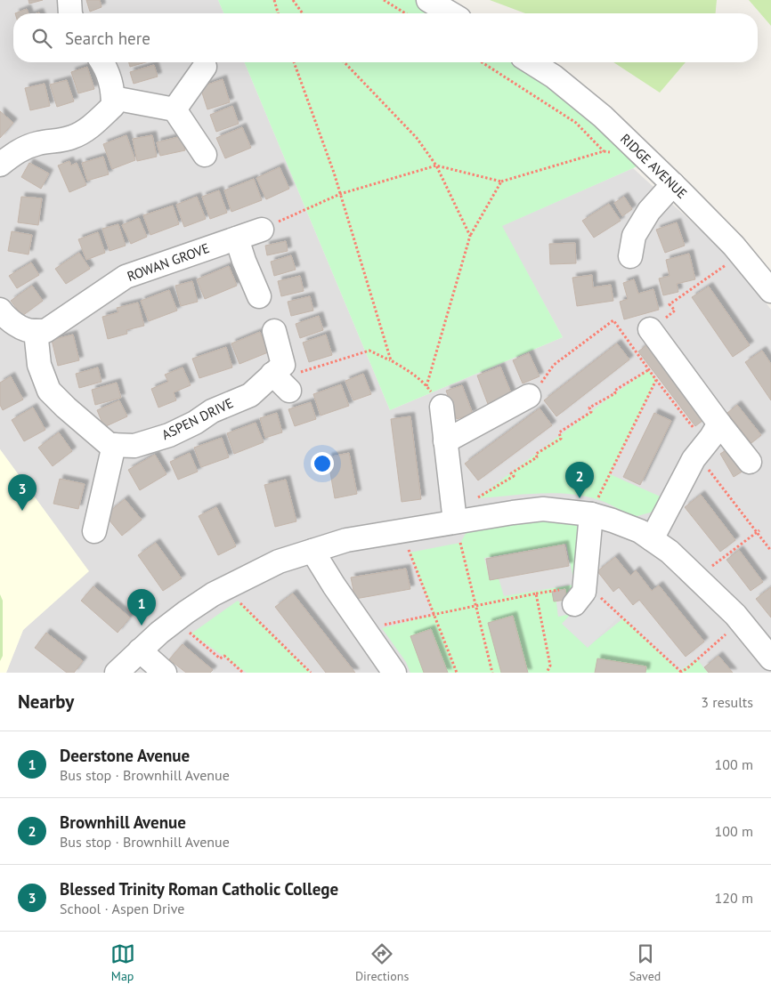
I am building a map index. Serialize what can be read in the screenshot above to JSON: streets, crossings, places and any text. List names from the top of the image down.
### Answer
{
  "streets": {
    "street": ["RIDGE AVENUE", "ROWAN GROVE", "ASPEN DRIVE"]
  },
  "page": {
    "search": "Search here",
    "pins": ["2", "3", "1"],
    "heading": ["Nearby", "3 results"],
    "list": [
      {
        "mark": "1",
        "name": "Deerstone Avenue",
        "note": "Bus stop · Brownhill Avenue",
        "value": "100 m"
      },
      {
        "mark": "2",
        "name": "Brownhill Avenue",
        "note": "Bus stop · Brownhill Avenue",
        "value": "100 m"
      },
      {
        "mark": "3",
        "name": "Blessed Trinity Roman Catholic College",
        "note": "School · Aspen Drive",
        "value": "120 m"
      }
    ],
    "nav": ["Map", "Directions", "Saved"]
  }
}
